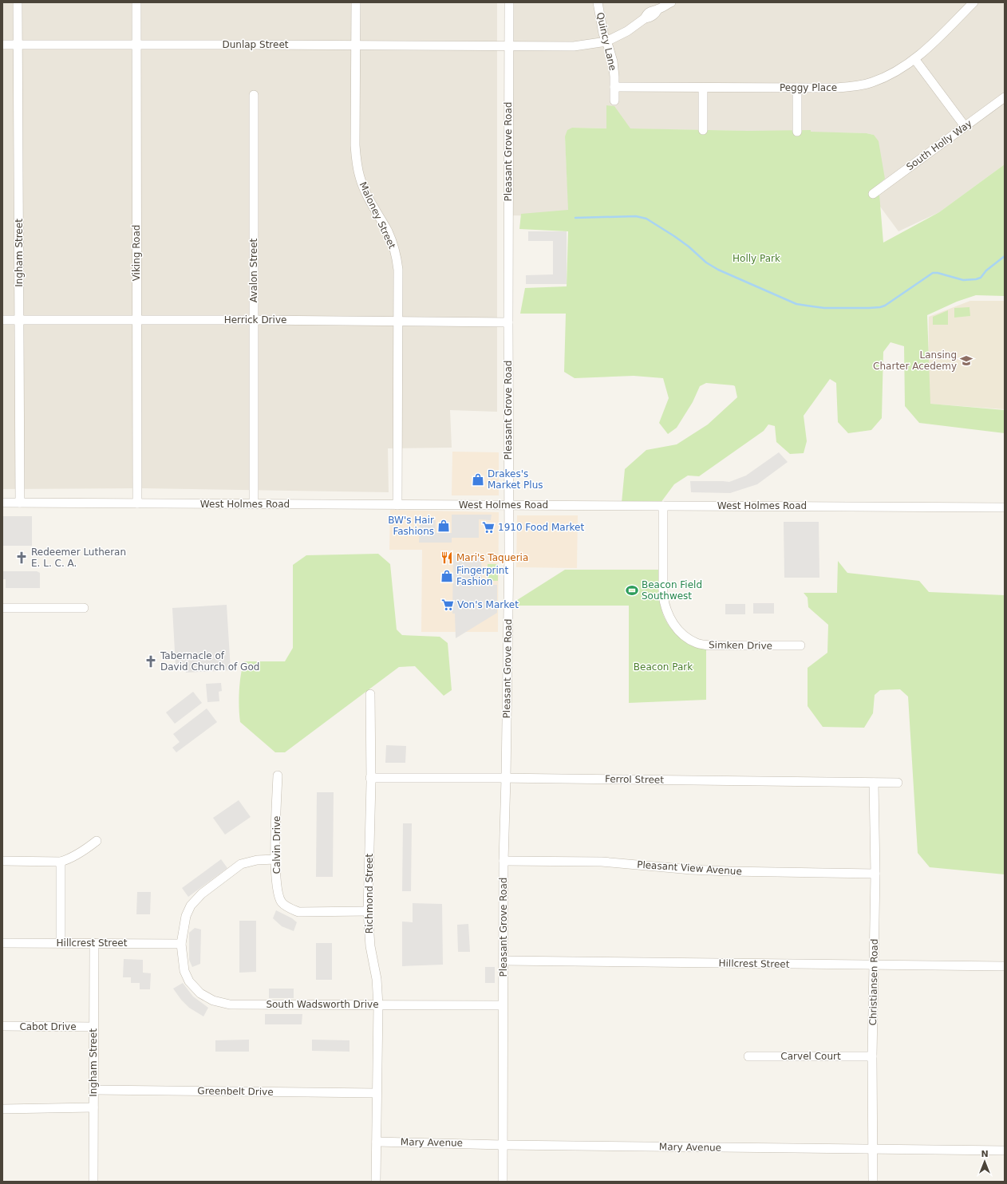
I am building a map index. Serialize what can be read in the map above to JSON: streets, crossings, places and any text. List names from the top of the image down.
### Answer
{
  "streets": {
    "street": [
      "Quincy Lane",
      "Dunlap Street",
      "Peggy Place",
      "South Holly Way",
      "Pleasant Grove Road",
      "Maloney Street",
      "Ingham Street",
      "Viking Road",
      "Avalon Street",
      "Herrick Drive",
      "West Holmes Road",
      "Simken Drive",
      "Ferrol Street",
      "Calvin Drive",
      "Pleasant View Avenue",
      "Richmond Street",
      "Hillcrest Street",
      "Christiansen Road",
      "South Wadsworth Drive",
      "Cabot Drive",
      "Carvel Court",
      "Greenbelt Drive",
      "Mary Avenue"
    ]
  },
  "crossings": [
    ["Quincy Lane", "Dunlap Street"],
    ["Quincy Lane", "Peggy Place"],
    ["Dunlap Street", "Pleasant Grove Road"],
    ["Dunlap Street", "Maloney Street"],
    ["Dunlap Street", "Ingham Street"],
    ["Dunlap Street", "Viking Road"],
    ["Pleasant Grove Road", "Herrick Drive"],
    ["Pleasant Grove Road", "West Holmes Road"],
    ["Pleasant Grove Road", "Ferrol Street"],
    ["Pleasant Grove Road", "Pleasant View Avenue"],
    ["Pleasant Grove Road", "Hillcrest Street"],
    ["Pleasant Grove Road", "South Wadsworth Drive"],
    ["Pleasant Grove Road", "Mary Avenue"],
    ["Maloney Street", "Herrick Drive"],
    ["Maloney Street", "West Holmes Road"],
    ["Ingham Street", "Herrick Drive"],
    ["Ingham Street", "West Holmes Road"],
    ["Ingham Street", "Hillcrest Street"],
    ["Ingham Street", "Cabot Drive"],
    ["Ingham Street", "Greenbelt Drive"],
    ["Viking Road", "Herrick Drive"],
    ["Viking Road", "West Holmes Road"],
    ["Avalon Street", "Herrick Drive"],
    ["Avalon Street", "West Holmes Road"],
    ["West Holmes Road", "Simken Drive"],
    ["Ferrol Street", "Richmond Street"],
    ["Ferrol Street", "Christiansen Road"],
    ["Calvin Drive", "Richmond Street"],
    ["Calvin Drive", "South Wadsworth Drive"],
    ["Pleasant View Avenue", "Christiansen Road"],
    ["Richmond Street", "South Wadsworth Drive"],
    ["Richmond Street", "Greenbelt Drive"],
    ["Richmond Street", "Mary Avenue"],
    ["Hillcrest Street", "Christiansen Road"],
    ["Hillcrest Street", "South Wadsworth Drive"],
    ["Christiansen Road", "Carvel Court"],
    ["Christiansen Road", "Mary Avenue"]
  ],
  "parks": ["Holly Park", "Beacon Park"],
  "places": {
    "school or university": ["Lansing Charter Acedemy"],
    "shop": ["Drakes's Market Plus", "BW's Hair Fashions", "Fingerprint Fashion"],
    "supermarket": ["1910 Food Market", "Von's Market"],
    "church": ["Redeemer Lutheran E. L. C. A.", "Tabernacle of David Church of God"],
    "restaurant": ["Mari's Taqueria"],
    "sports": ["Beacon Field Southwest"]
  },
  "north": "top"
}
